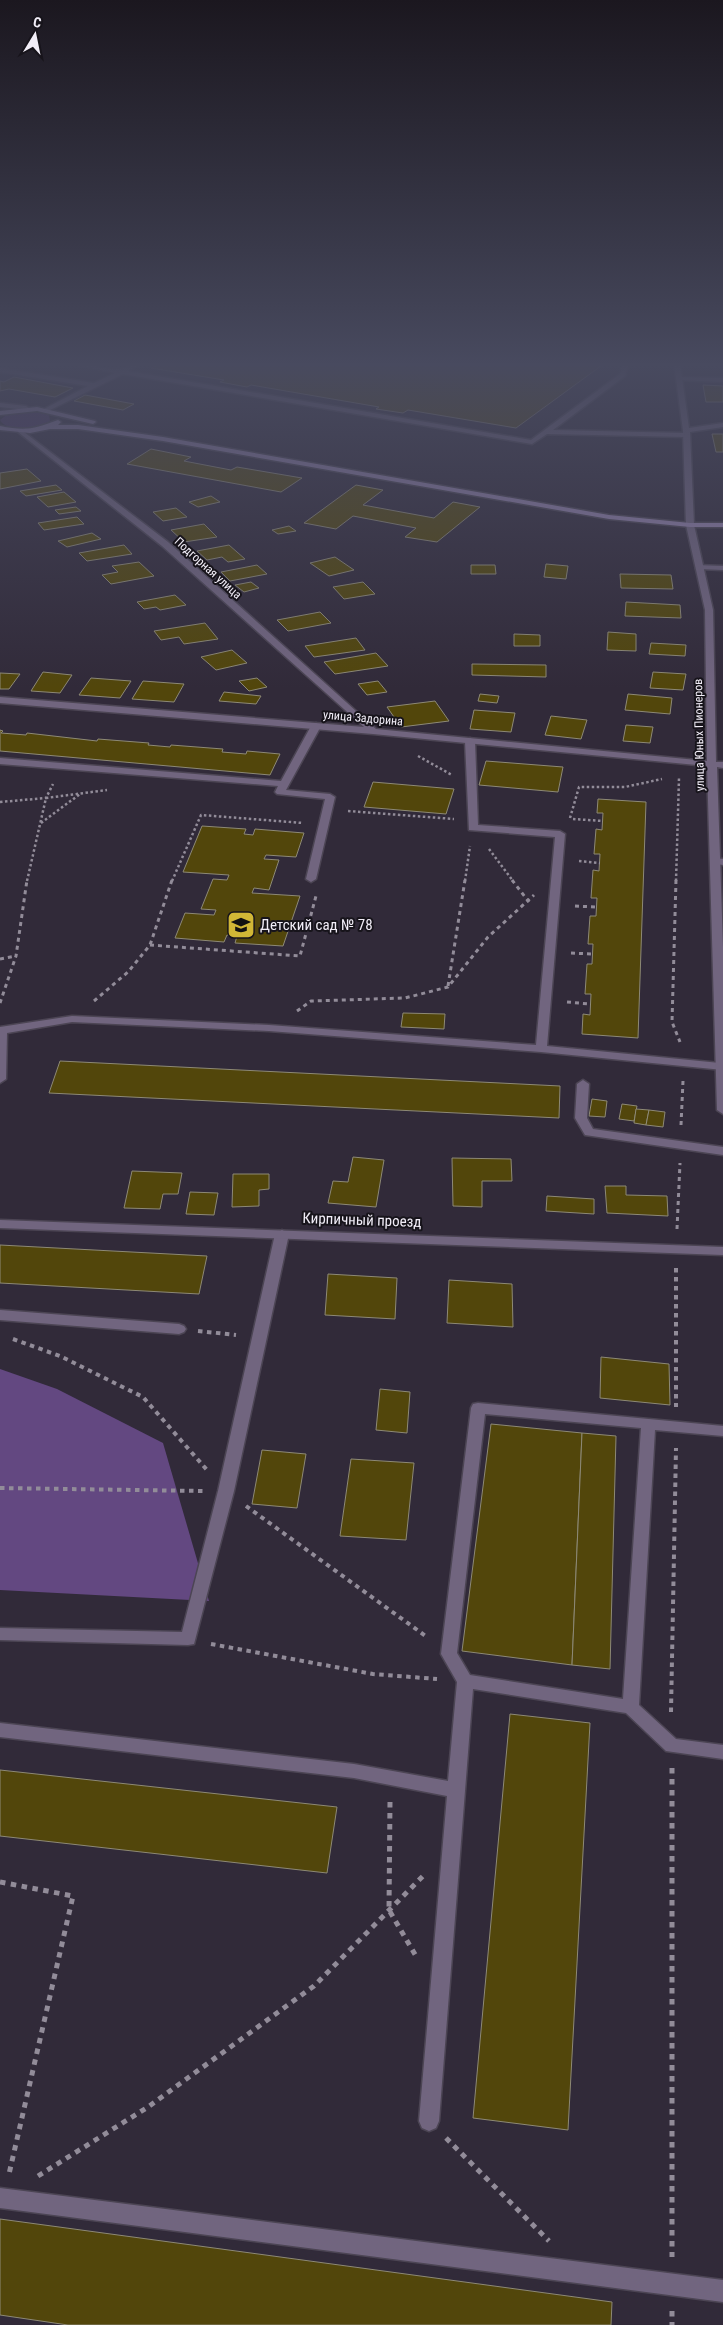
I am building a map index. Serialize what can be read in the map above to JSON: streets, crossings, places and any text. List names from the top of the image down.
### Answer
{
  "streets": {
    "street": [
      "Подгорная улица",
      "улица Задорина",
      "улица Юных Пионеров",
      "Кирпичный проезд"
    ]
  },
  "crossings": [
    ["Подгорная улица", "улица Задорина"],
    ["улица Задорина", "улица Юных Пионеров"]
  ],
  "places": {
    "school or university": ["Детский сад № 78"]
  },
  "north": "top"
}
